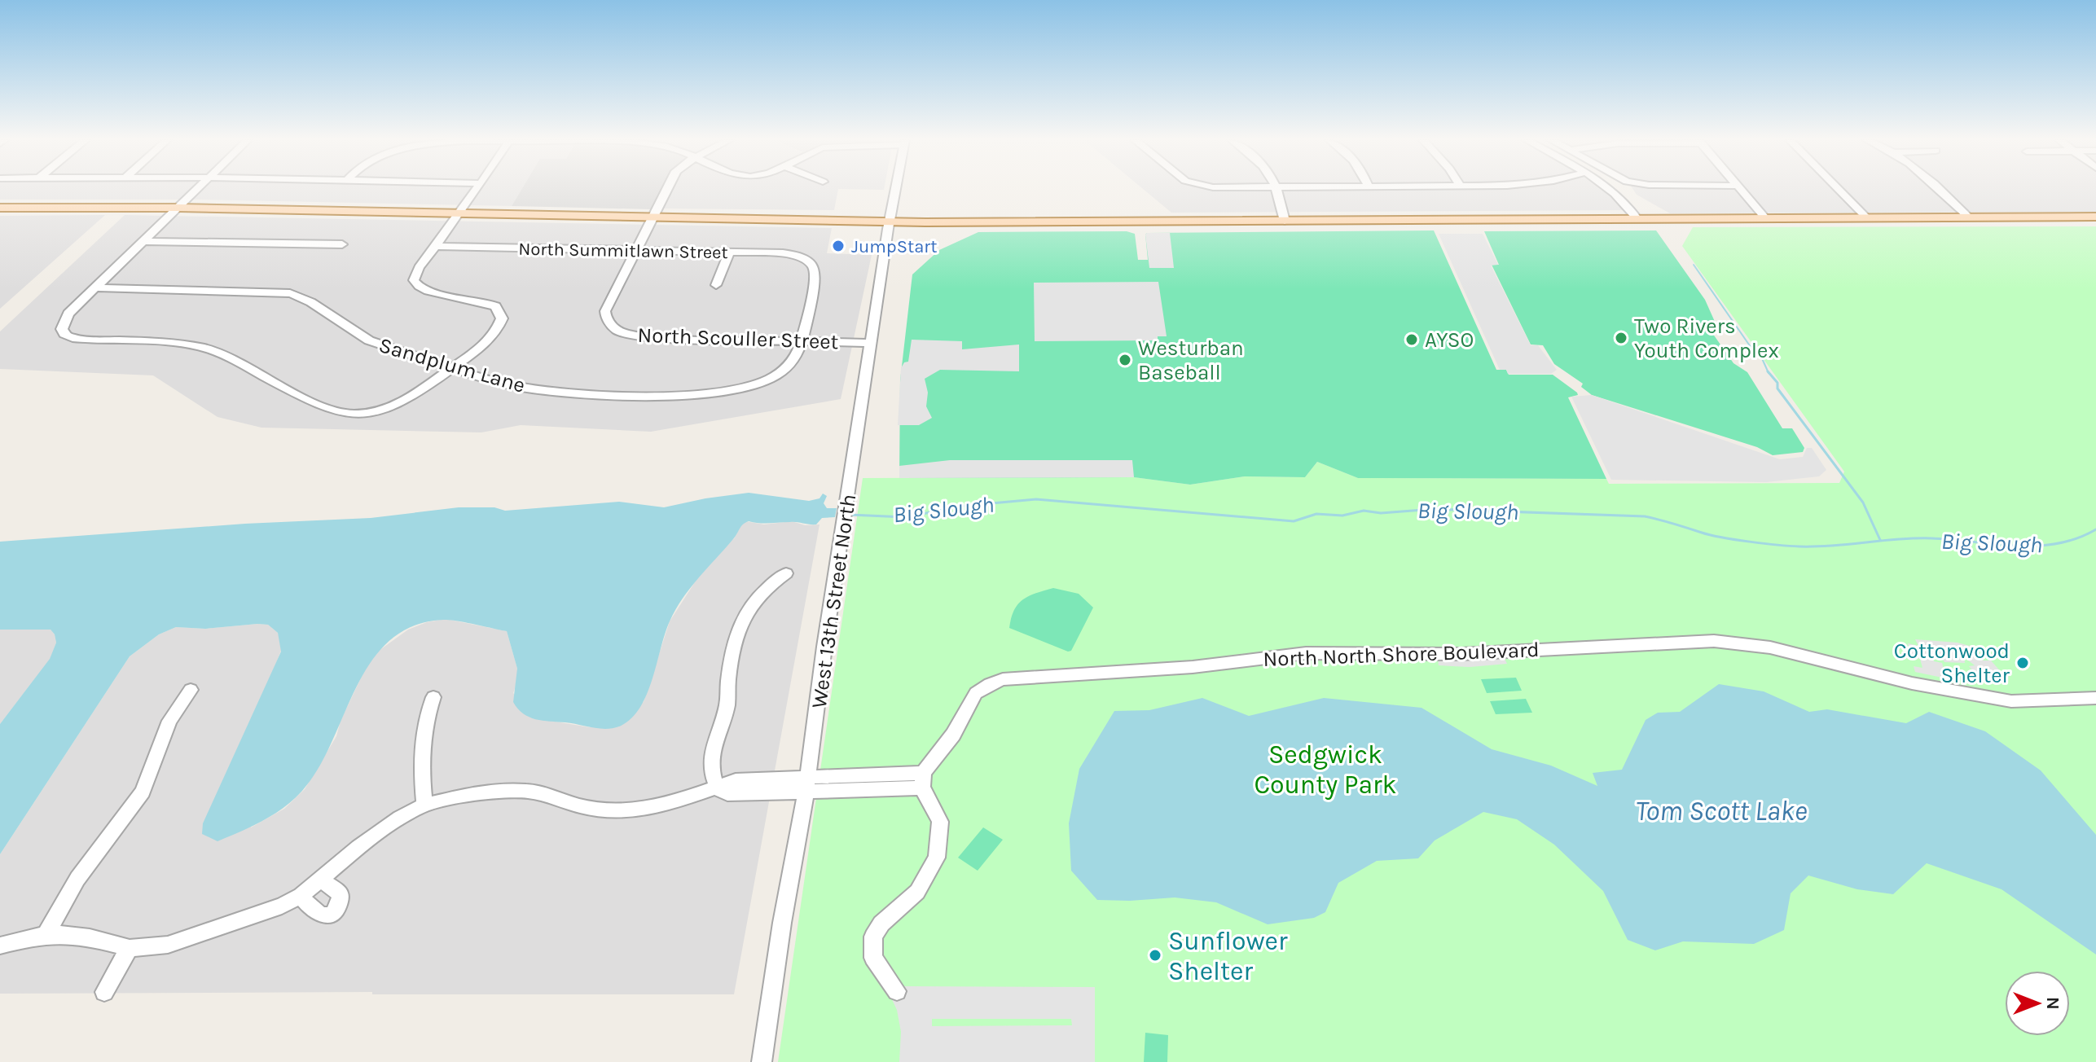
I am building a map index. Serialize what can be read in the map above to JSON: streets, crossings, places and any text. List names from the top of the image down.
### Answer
{
  "streets": {
    "street": [
      "North Summitlawn Street",
      "North Scouller Street",
      "Sandplum Lane",
      "West 13th Street North",
      "North North Shore Boulevard"
    ]
  },
  "crossings": [
    ["North Summitlawn Street", "North Scouller Street"],
    ["North Summitlawn Street", "Sandplum Lane"],
    ["North Scouller Street", "Sandplum Lane"],
    ["North Scouller Street", "West 13th Street North"]
  ],
  "water": ["Big Slough", "Tom Scott Lake"],
  "parks": ["Sedgwick County Park"],
  "places": [
    "JumpStart",
    "Two Rivers Youth Complex",
    "AYSO",
    "Westurban Baseball",
    "Cottonwood Shelter",
    "Sunflower Shelter"
  ],
  "north": "right"
}
